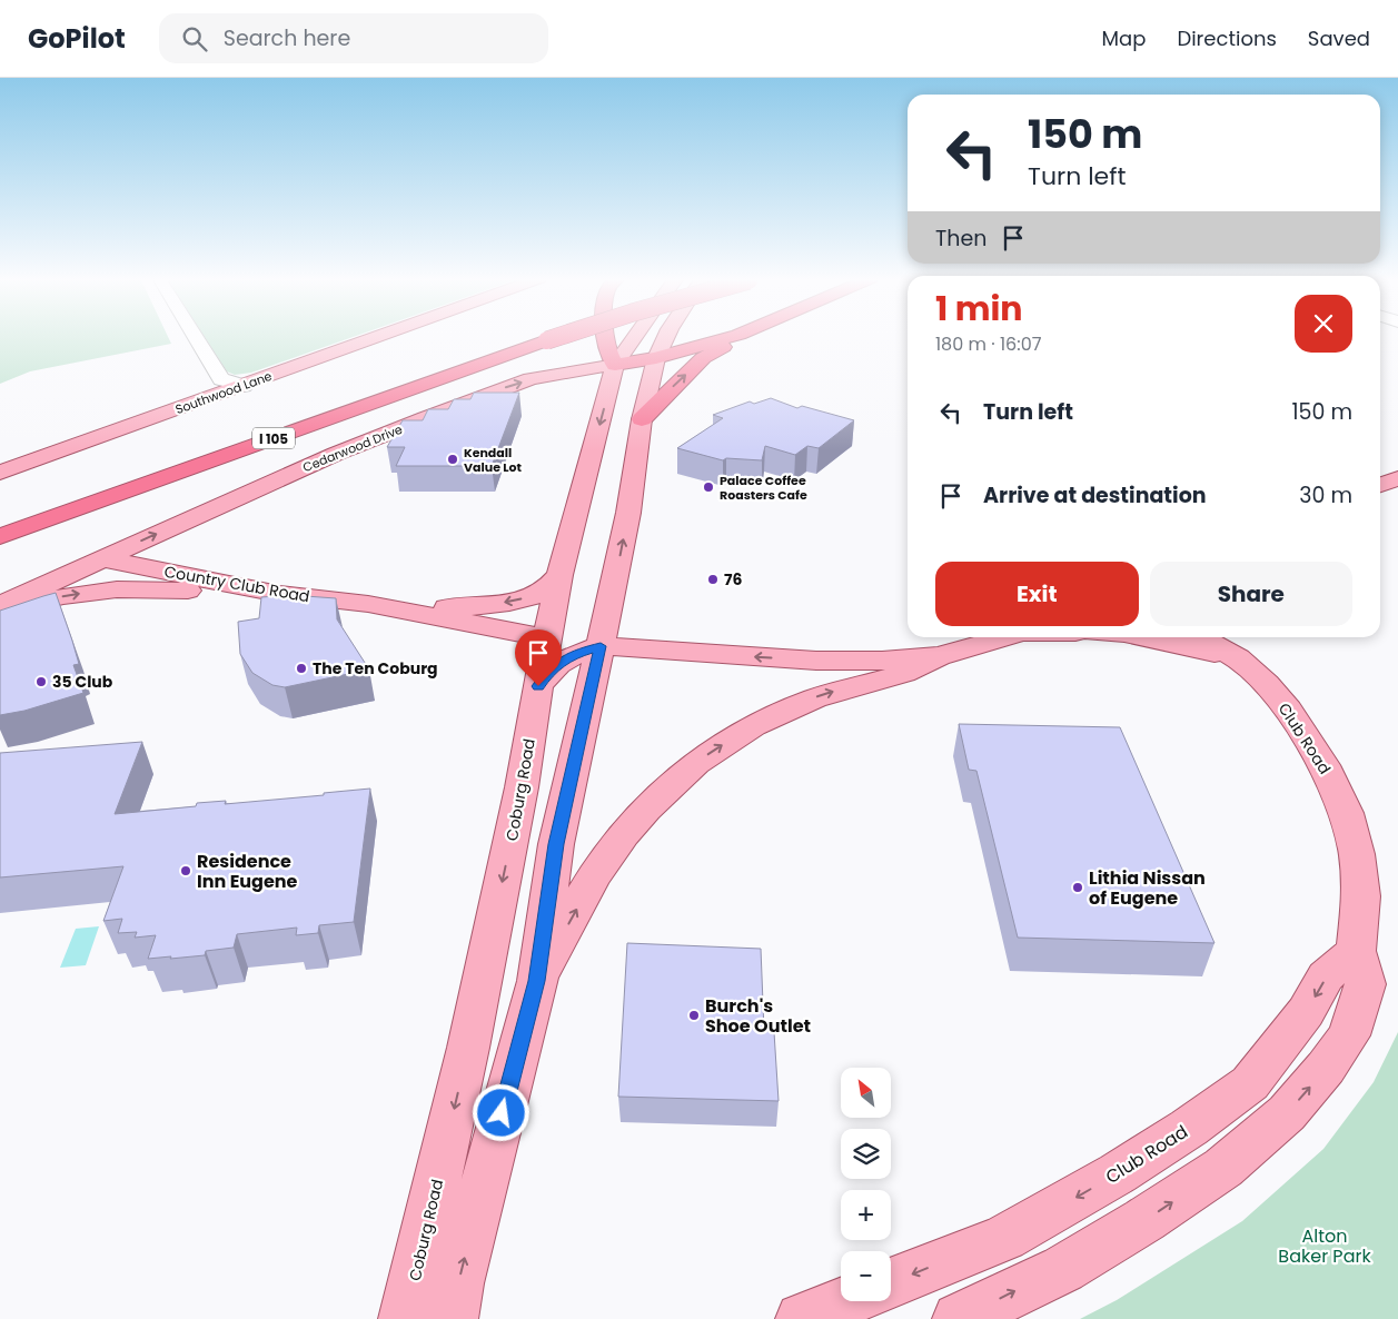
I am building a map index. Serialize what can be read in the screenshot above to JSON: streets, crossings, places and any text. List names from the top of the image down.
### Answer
{
  "streets": {
    "highway": ["I 105"],
    "main road": [
      "Southwood Lane",
      "Cedarwood Drive",
      "Country Club Road",
      "Club Road",
      "Coburg Road"
    ]
  },
  "crossings": [
    ["Cedarwood Drive", "Country Club Road"],
    ["Cedarwood Drive", "Coburg Road"],
    ["Country Club Road", "Coburg Road"]
  ],
  "parks": ["Alton Baker Park"],
  "places": [
    "Kendall Value Lot",
    "Palace Coffee Roasters Cafe",
    "76",
    "The Ten Coburg",
    "35 Club",
    "Residence Inn Eugene",
    "Lithia Nissan of Eugene",
    "Burch's Shoe Outlet"
  ],
  "north": "top left",
  "page": {
    "header": "GoPilot",
    "search": "Search here",
    "nav": ["Map", "Directions", "Saved"],
    "turn": ["150 m", "Turn left"],
    "then": "Then",
    "heading": ["1 min", "180 m · 16:07"],
    "list": [
      {
        "name": "Turn left",
        "value": "150 m"
      },
      {
        "name": "Arrive at destination",
        "value": "30 m"
      }
    ],
    "buttons": ["Exit", "Share"],
    "map_buttons": ["+", "−"]
  }
}
